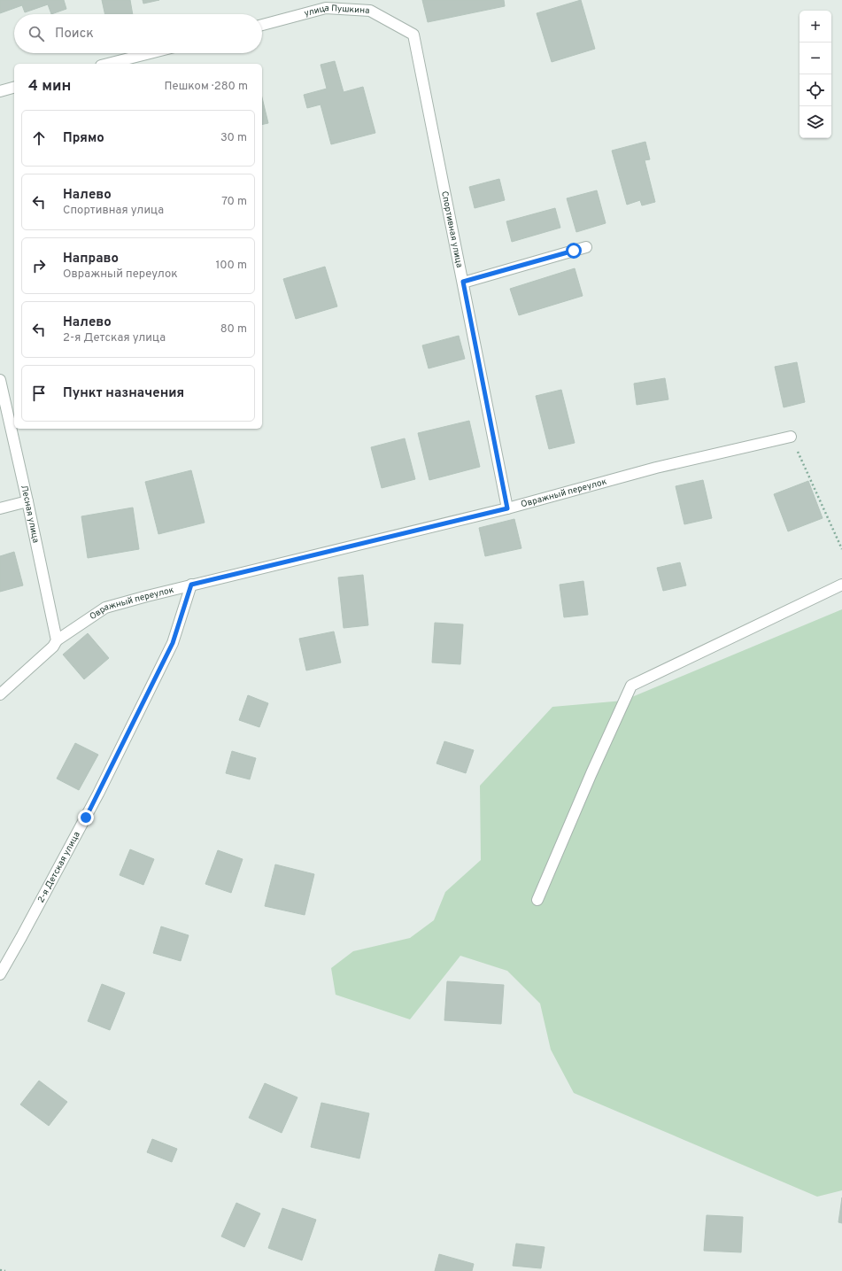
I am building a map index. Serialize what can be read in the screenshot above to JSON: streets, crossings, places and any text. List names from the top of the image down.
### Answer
{
  "streets": {
    "street": [
      "улица Пушкина",
      "Спортивная улица",
      "Овражный переулок",
      "Лесная улица",
      "2-я Детская улица"
    ]
  },
  "crossings": [
    ["улица Пушкина", "Спортивная улица"],
    ["Спортивная улица", "Овражный переулок"],
    ["Овражный переулок", "Лесная улица"],
    ["Овражный переулок", "2-я Детская улица"]
  ],
  "page": {
    "map_buttons": ["+", "−"],
    "search": "Поиск",
    "heading": ["4 мин", "Пешком · 280 m"],
    "list": [
      ["Прямо", "30 m"],
      ["Налево", "Спортивная улица", "70 m"],
      ["Направо", "Овражный переулок", "100 m"],
      ["Налево", "2-я Детская улица", "80 m"],
      "Пункт назначения"
    ]
  }
}
